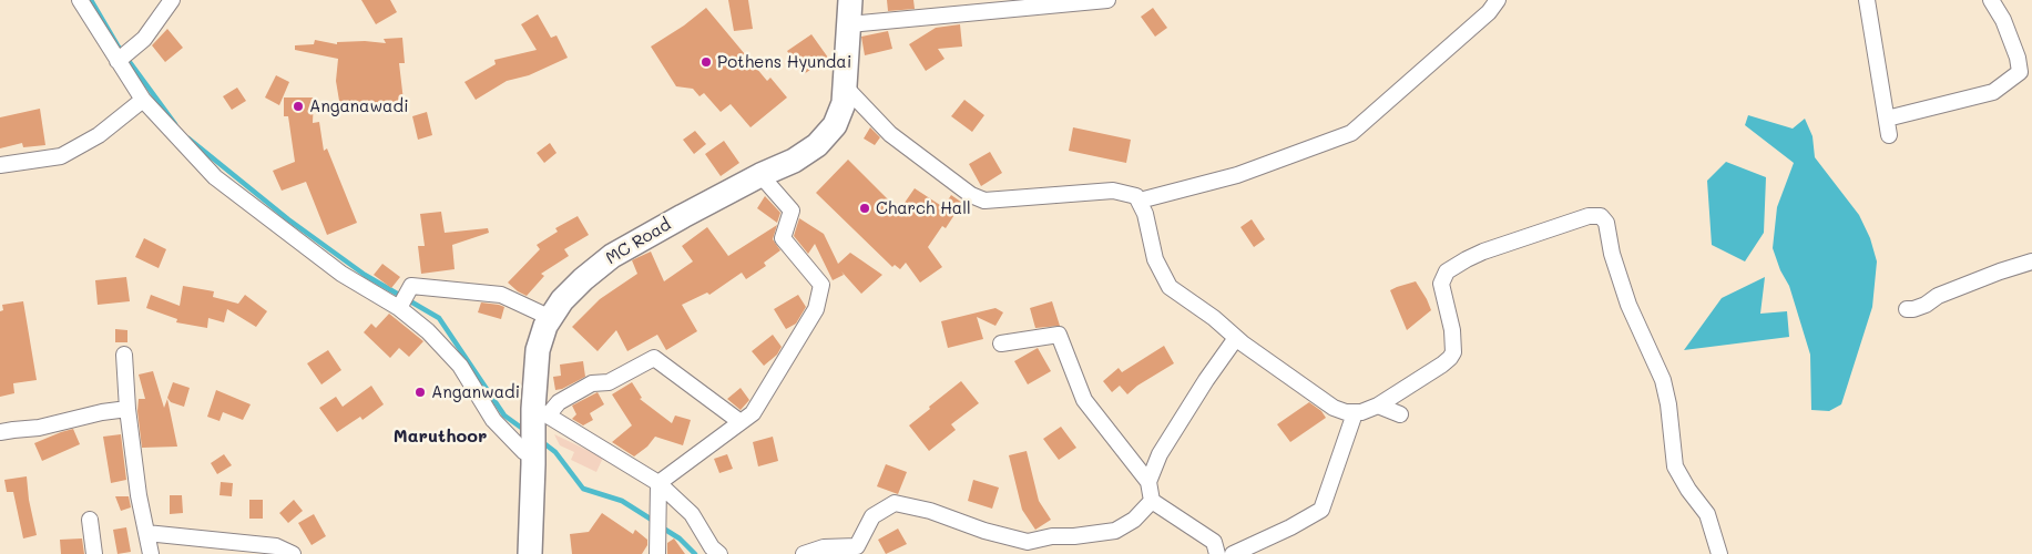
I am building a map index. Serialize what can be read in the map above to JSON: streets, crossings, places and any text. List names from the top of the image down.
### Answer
{
  "streets": {
    "main road": ["MC Road"]
  },
  "districts": ["Maruthoor"],
  "places": [
    "Pothens Hyundai",
    "Anganawadi",
    "Charch Hall",
    "Anganwadi"
  ]
}
